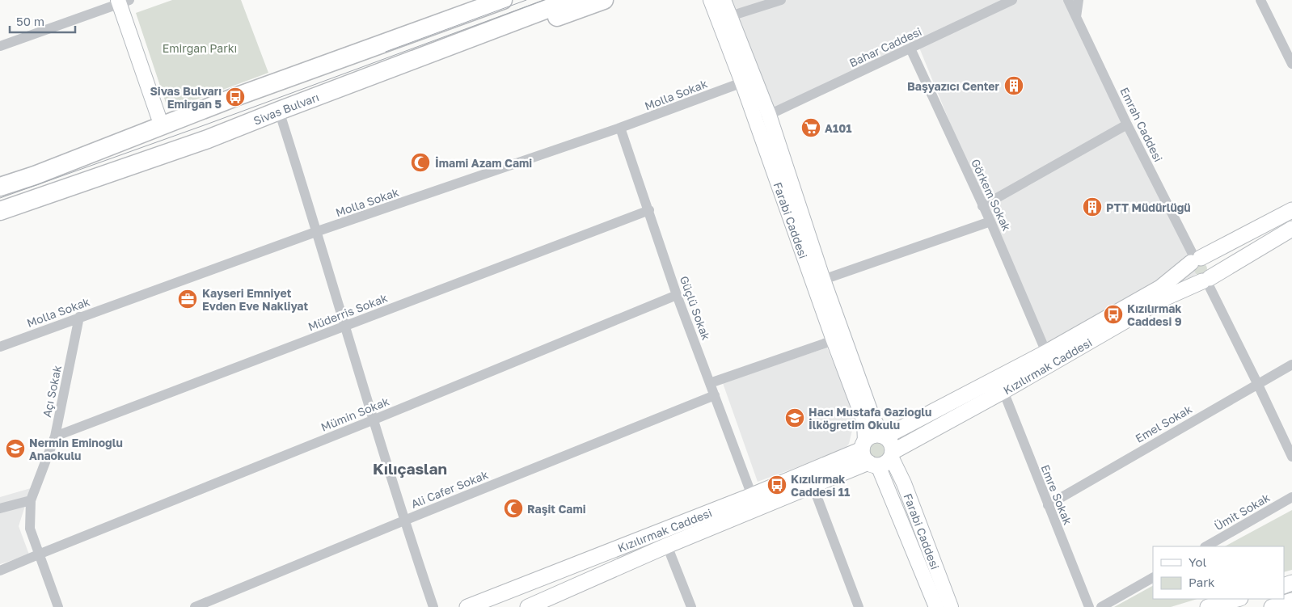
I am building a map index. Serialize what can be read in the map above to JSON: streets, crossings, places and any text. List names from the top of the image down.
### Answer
{
  "streets": {
    "highway": ["Sivas Bulvarı"],
    "main road": ["Kızılırmak Caddesi"],
    "street": [
      "Bahar Caddesi",
      "Molla Sokak",
      "Emrah Caddesi",
      "Görkem Sokak",
      "Farabi Caddesi",
      "Güçlü Sokak",
      "Müderris Sokak",
      "Açı Sokak",
      "Mümin Sokak",
      "Emel Sokak",
      "Ali Cafer Sokak",
      "Emre Sokak",
      "Ümit Sokak"
    ]
  },
  "crossings": [
    ["Bahar Caddesi", "Görkem Sokak"],
    ["Bahar Caddesi", "Farabi Caddesi"],
    ["Molla Sokak", "Farabi Caddesi"],
    ["Molla Sokak", "Güçlü Sokak"],
    ["Molla Sokak", "Açı Sokak"],
    ["Emrah Caddesi", "Kızılırmak Caddesi"],
    ["Görkem Sokak", "Kızılırmak Caddesi"],
    ["Farabi Caddesi", "Kızılırmak Caddesi"],
    ["Güçlü Sokak", "Müderris Sokak"],
    ["Güçlü Sokak", "Kızılırmak Caddesi"],
    ["Güçlü Sokak", "Mümin Sokak"],
    ["Güçlü Sokak", "Ali Cafer Sokak"],
    ["Müderris Sokak", "Açı Sokak"],
    ["Kızılırmak Caddesi", "Emre Sokak"],
    ["Açı Sokak", "Mümin Sokak"],
    ["Emel Sokak", "Emre Sokak"]
  ],
  "districts": ["Kılıçaslan"],
  "parks": ["Emirgan Parkı"],
  "places": {
    "building": ["Başyazıcı Center", "PTT Müdürlüğü"],
    "bus stop": ["Sivas Bulvarı Emirgan 5", "Kızılırmak Caddesi 9", "Kızılırmak Caddesi 11"],
    "supermarket": ["A101"],
    "mosque": ["İmami Azam Cami", "Raşit Cami"],
    "office": ["Kayseri Emniyet Evden Eve Nakliyat"],
    "school or university": ["Hacı Mustafa Gazioğlu İlköğretim Okulu", "Nermin Eminoğlu Anaokulu"]
  },
  "legend": ["Yol", "Park"],
  "scale_bar": "50 m"
}
